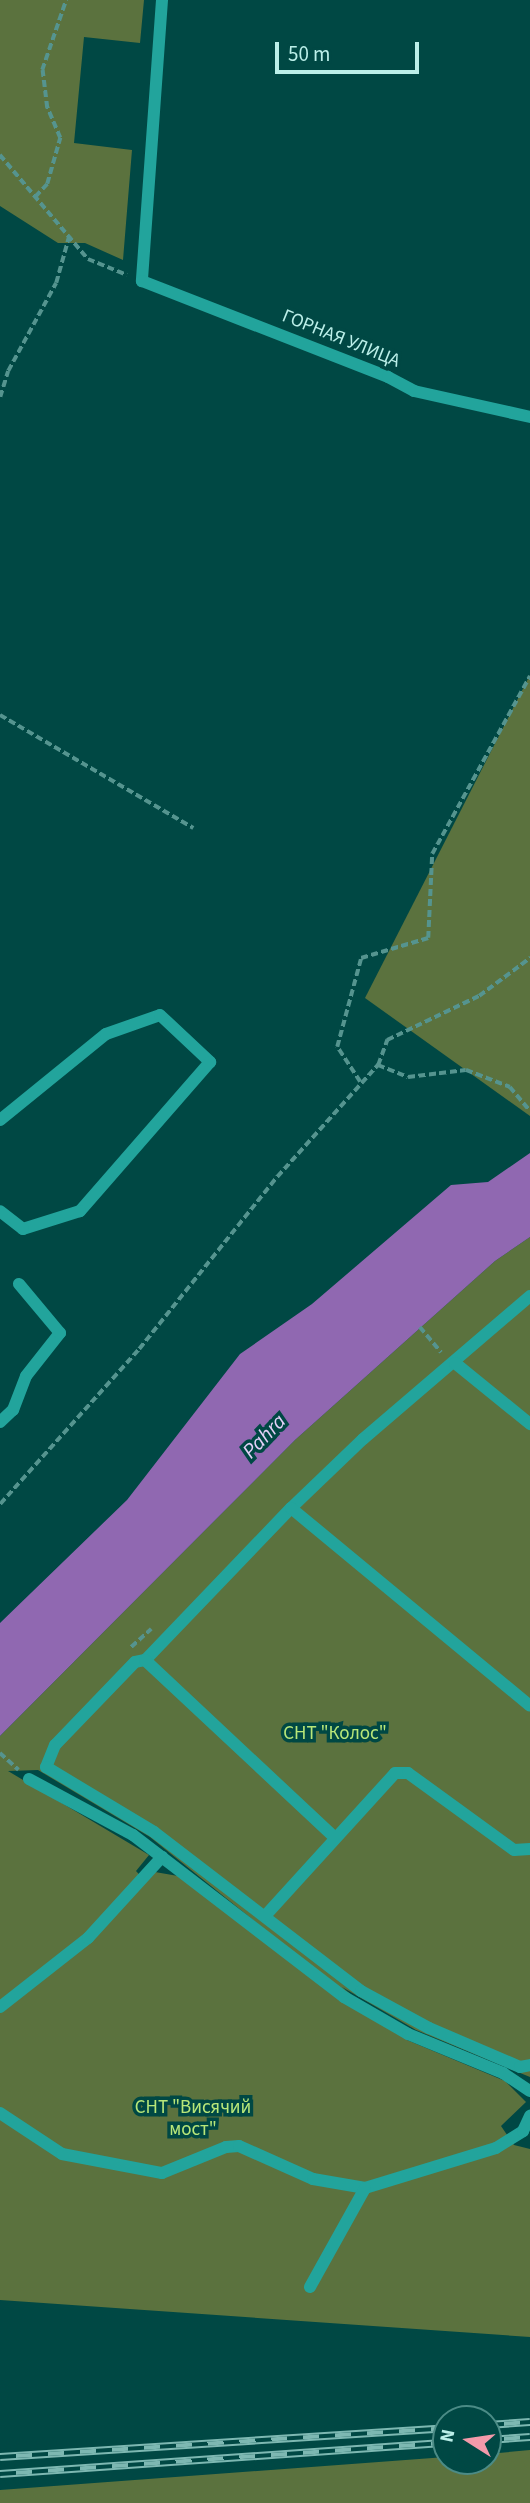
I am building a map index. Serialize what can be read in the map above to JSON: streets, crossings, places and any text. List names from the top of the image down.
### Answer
{
  "streets": {
    "street": ["ГОРНАЯ УЛИЦА"]
  },
  "water": ["Pahra"],
  "parks": ["СНТ \"Колос\"", "СНТ \"Висячий мост\""],
  "scale_bar": "50 m",
  "north": "left"
}
